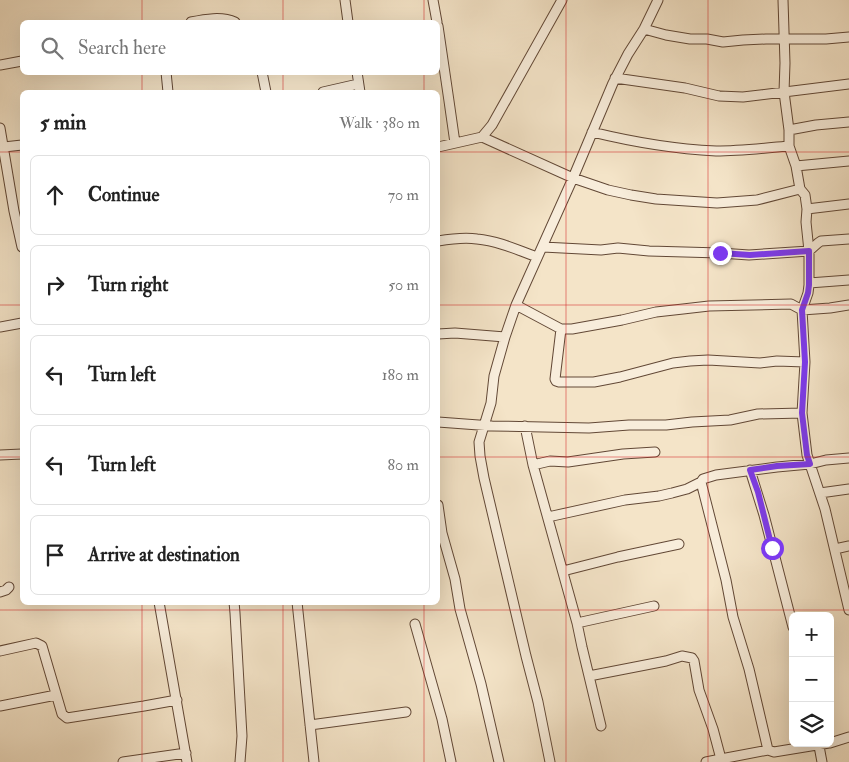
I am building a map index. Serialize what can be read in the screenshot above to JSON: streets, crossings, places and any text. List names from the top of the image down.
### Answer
{
  "page": {
    "search": "Search here",
    "heading": ["5 min", "Walk · 380 m"],
    "list": [
      ["Continue", "70 m"],
      ["Turn right", "50 m"],
      ["Turn left", "180 m"],
      ["Turn left", "80 m"],
      "Arrive at destination"
    ],
    "map_buttons": ["+", "−"]
  }
}
